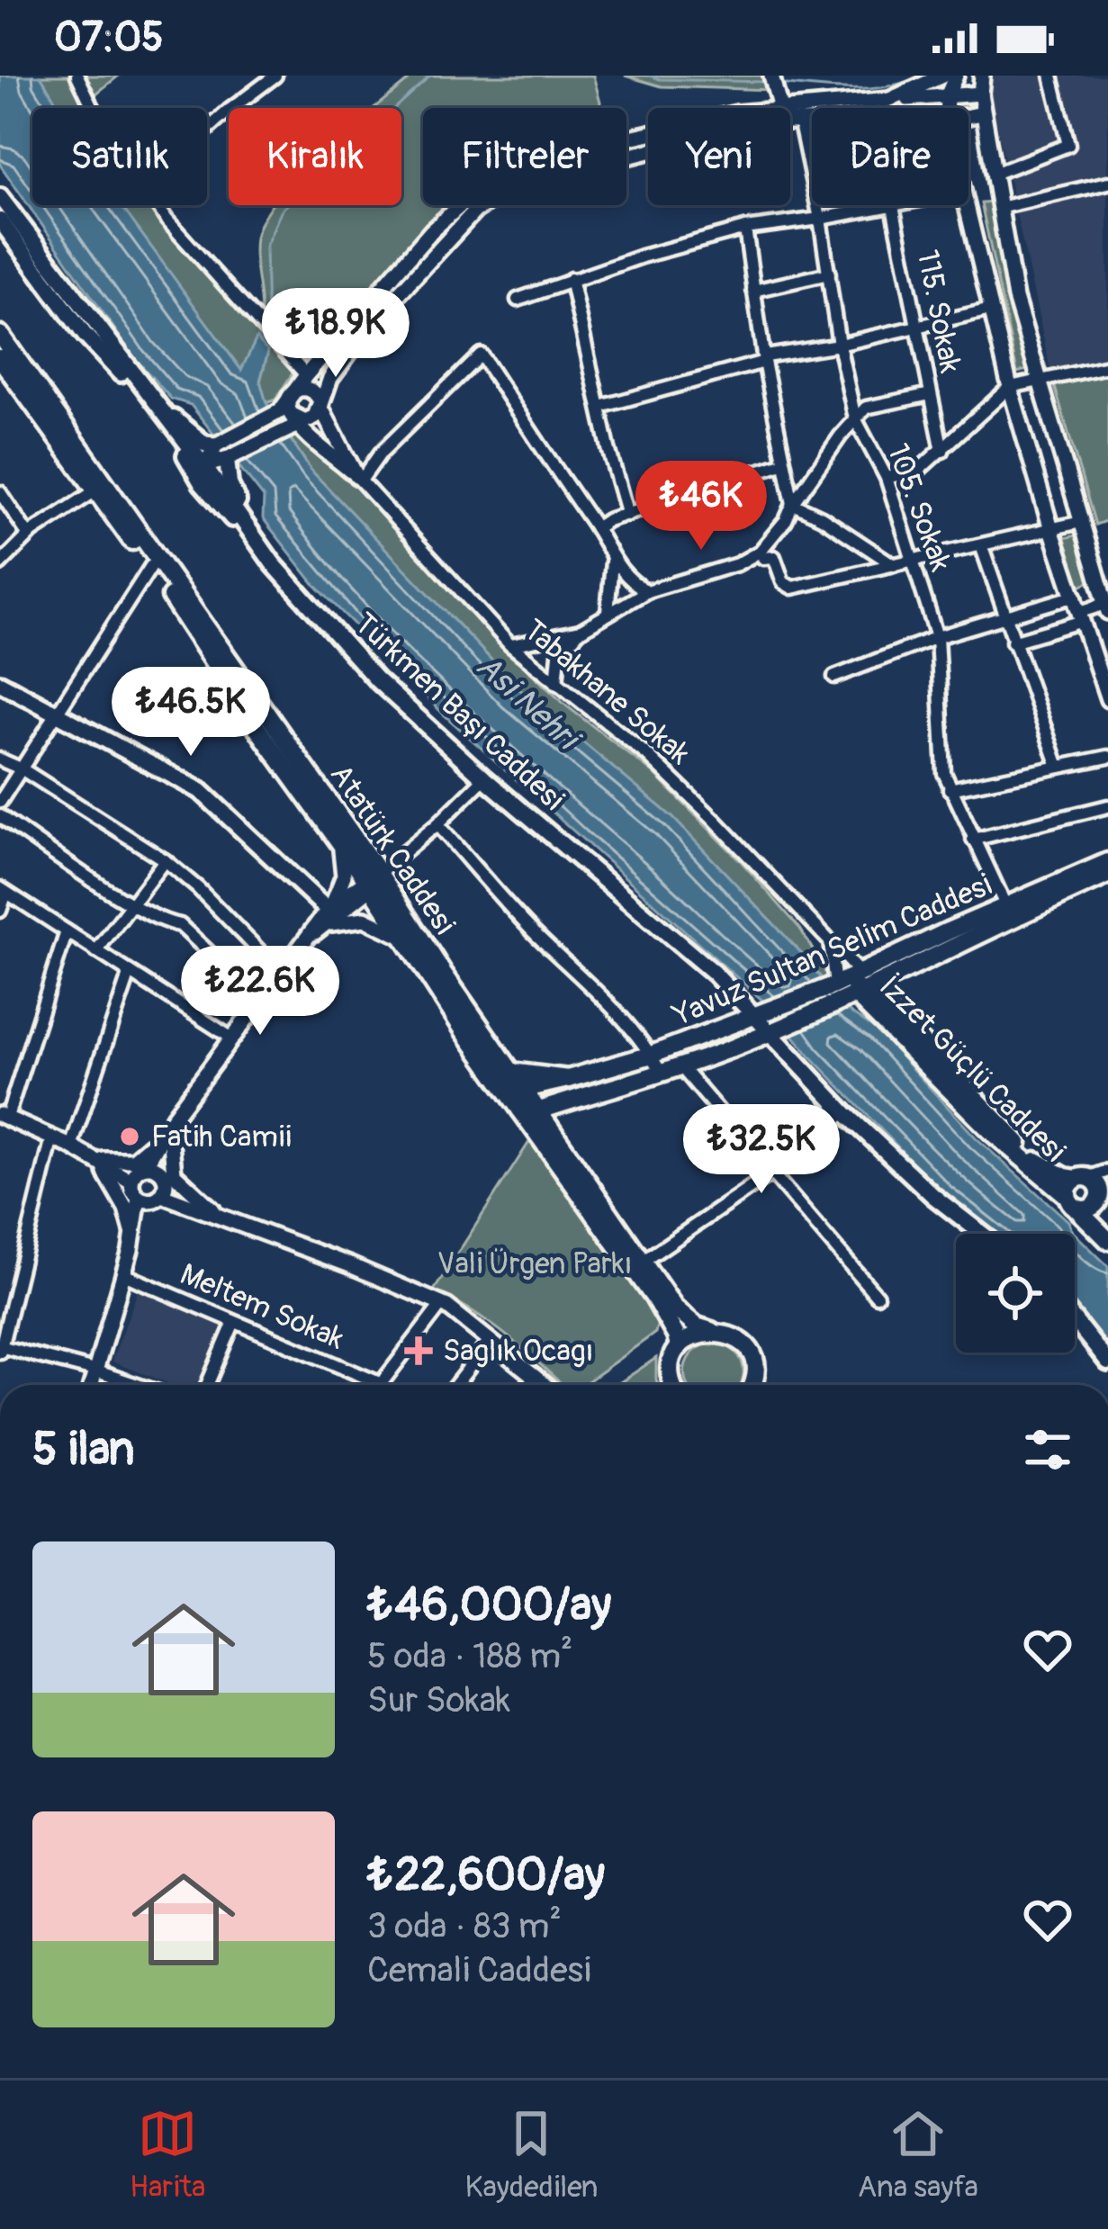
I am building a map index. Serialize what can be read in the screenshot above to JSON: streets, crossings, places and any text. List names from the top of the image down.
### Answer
{
  "streets": {
    "main road": [
      "Türkmen Başı Caddesi",
      "Atatürk Caddesi",
      "Yavuz Sultan Selim Caddesi",
      "İzzet Güçlü Caddesi"
    ],
    "street": [
      "115. Sokak",
      "105. Sokak",
      "Tabakhane Sokak",
      "Meltem Sokak"
    ]
  },
  "crossings": [
    ["105. Sokak", "Yavuz Sultan Selim Caddesi"],
    ["Tabakhane Sokak", "Yavuz Sultan Selim Caddesi"],
    ["Tabakhane Sokak", "İzzet Güçlü Caddesi"],
    ["Türkmen Başı Caddesi", "Yavuz Sultan Selim Caddesi"],
    ["Atatürk Caddesi", "Yavuz Sultan Selim Caddesi"],
    ["Yavuz Sultan Selim Caddesi", "İzzet Güçlü Caddesi"]
  ],
  "water": ["Asi Nehri"],
  "parks": ["Vali Ürgen Parkı"],
  "places": {
    "other": ["Fatih Camii"],
    "health": ["Saglık Ocagı"]
  },
  "page": {
    "status": "07:05",
    "chip": [
      "Satılık",
      "Kiralık",
      "Filtreler",
      "Yeni",
      "Daire"
    ],
    "price": [
      "₺18.9K",
      "₺46K",
      "₺46.5K",
      "₺22.6K",
      "₺32.5K"
    ],
    "heading": "5 ilan",
    "list": [
      {
        "name": "₺46,000/ay",
        "note": "5 oda · 188 m² · Sur Sokak"
      },
      {
        "name": "₺22,600/ay",
        "note": "3 oda · 83 m² · Cemali Caddesi"
      }
    ],
    "tabs": ["Harita", "Kaydedilen", "Ana sayfa"]
  }
}
